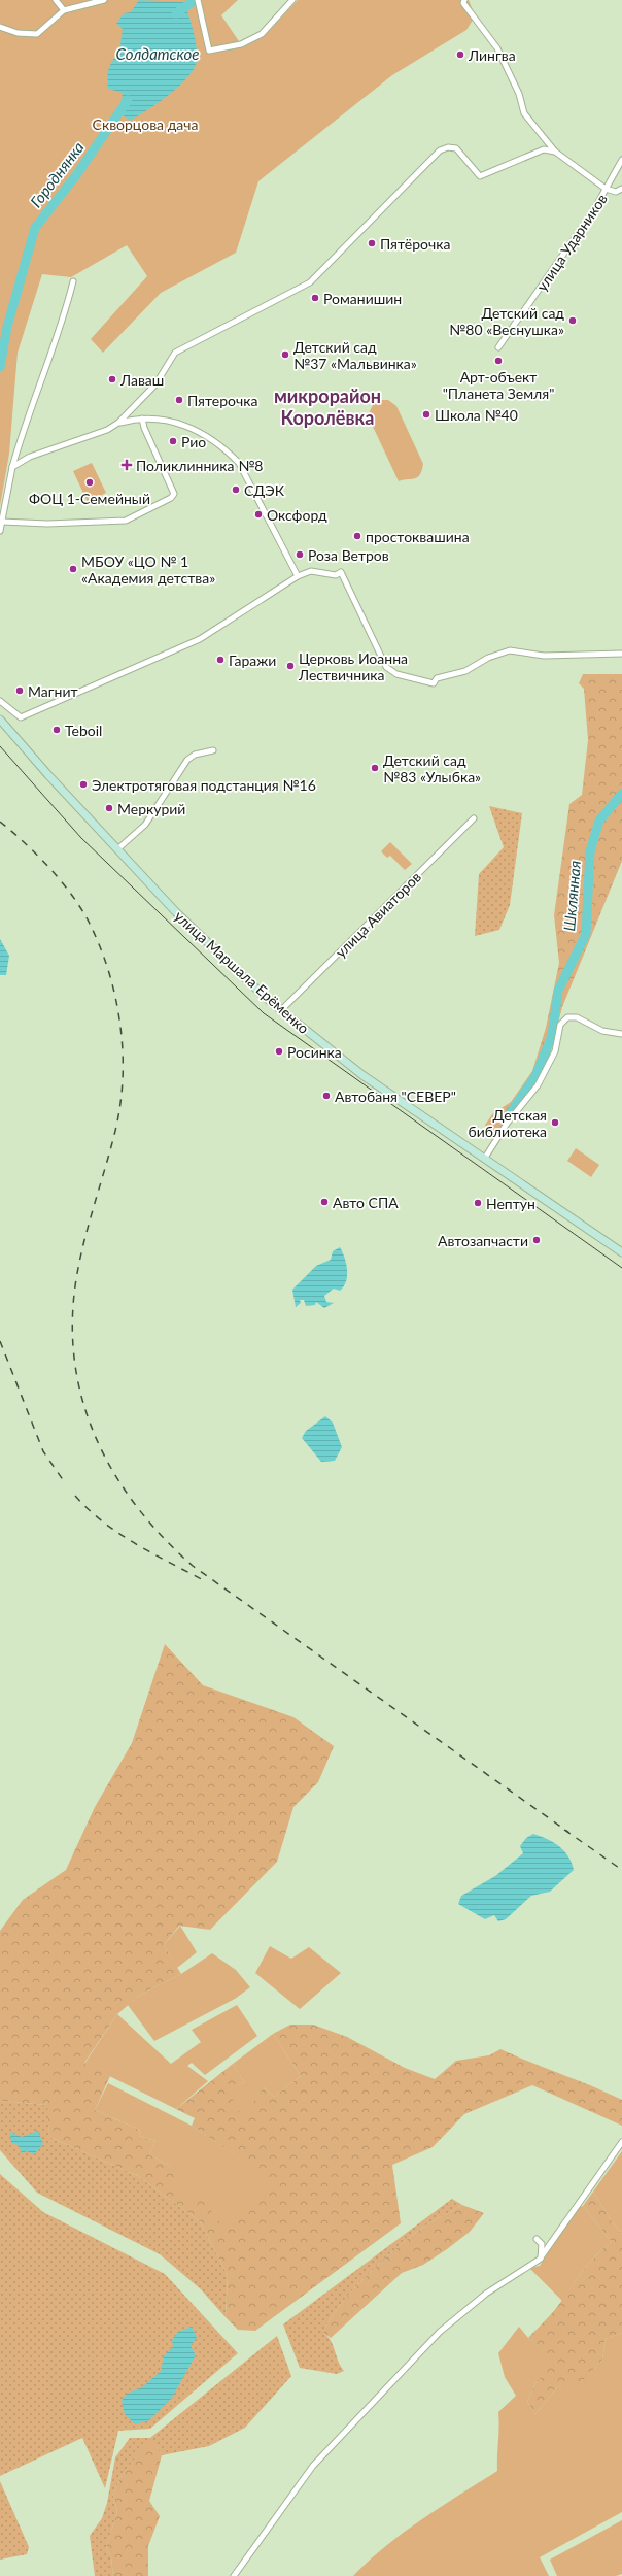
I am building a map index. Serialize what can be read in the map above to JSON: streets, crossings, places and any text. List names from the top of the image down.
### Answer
{
  "streets": {
    "main road": ["улица Маршала Ерёменко"],
    "street": ["улица Ударников", "улица Авиаторов"]
  },
  "crossings": [
    ["улица Авиаторов", "улица Маршала Ерёменко"]
  ],
  "districts": ["микрорайон Королёвка"],
  "water": ["Солдатское", "Городнянка", "Шклянная"],
  "parks": ["Скворцова дача"],
  "places": {
    "other": [
      "Лингва",
      "Пятёрочка",
      "Романишин",
      "Детский сад №80 «Веснушка»",
      "Детский сад №37 «Мальвинка»",
      "Арт-объект \"Планета Земля\"",
      "Лаваш",
      "Пятерочка",
      "Школа №40",
      "Рио",
      "ФОЦ 1-Семейный",
      "СДЭК",
      "Оксфорд",
      "простоквашина",
      "Роза Ветров",
      "МБОУ «ЦО № 1 «Академия детства»",
      "Гаражи",
      "Церковь Иоанна Лествичника",
      "Магнит",
      "Teboil",
      "Детский сад №83 «Улыбка»",
      "Электротяговая подстанция №16",
      "Меркурий",
      "Росинка",
      "Автобаня \"СЕВЕР\"",
      "Детская библиотека",
      "Авто СПА",
      "Нептун",
      "Автозапчасти"
    ],
    "health": ["Поликлинника №8"]
  }
}
